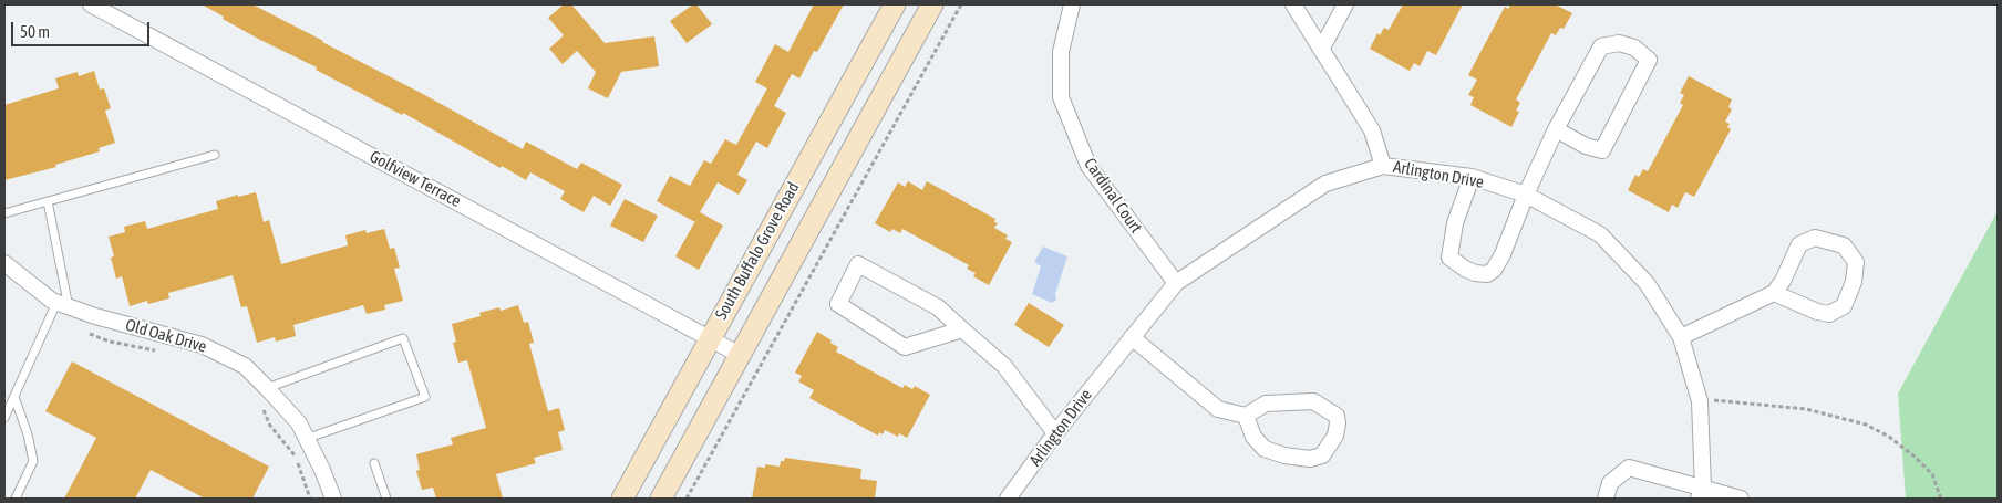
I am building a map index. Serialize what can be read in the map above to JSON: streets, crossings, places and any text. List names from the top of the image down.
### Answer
{
  "streets": {
    "main road": ["South Buffalo Grove Road"],
    "street": [
      "Arlington Drive",
      "Golfview Terrace",
      "Cardinal Court",
      "Old Oak Drive"
    ]
  },
  "crossings": [
    ["Arlington Drive", "Cardinal Court"],
    ["Golfview Terrace", "South Buffalo Grove Road"]
  ],
  "scale_bar": "50 m"
}
